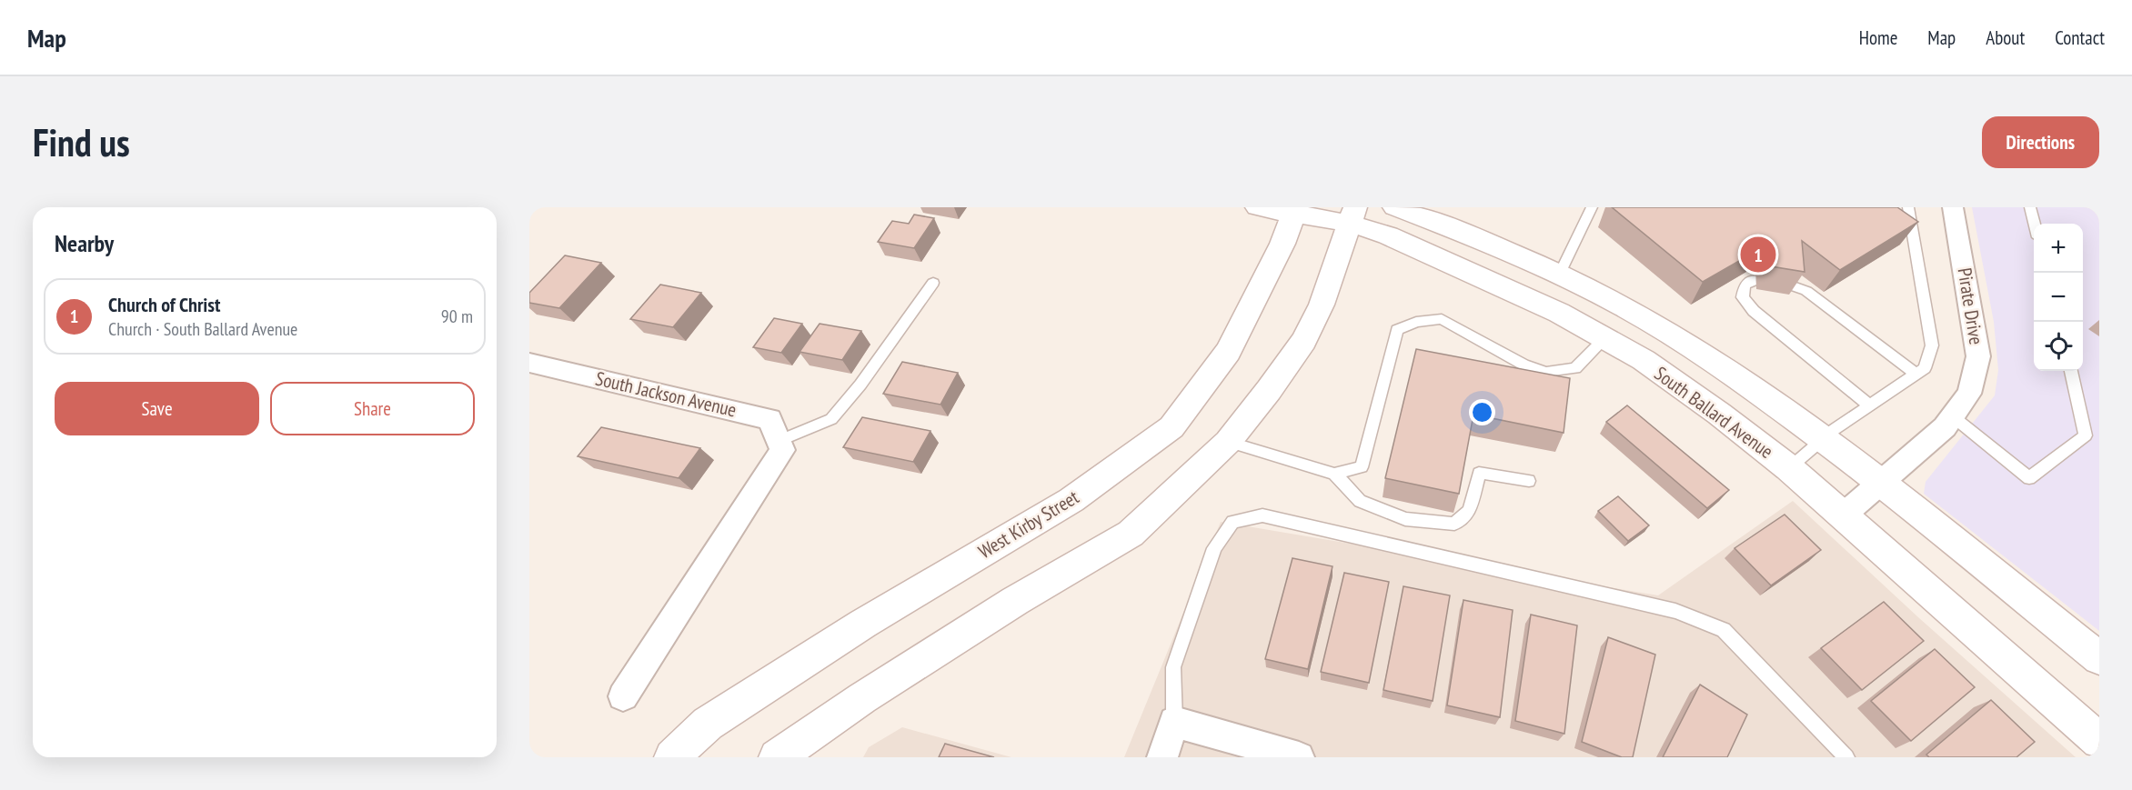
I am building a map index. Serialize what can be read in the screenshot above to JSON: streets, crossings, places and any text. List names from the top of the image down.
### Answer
{
  "streets": {
    "main road": ["South Ballard Avenue", "West Kirby Street"],
    "street": ["Pirate Drive", "South Jackson Avenue"]
  },
  "crossings": [
    ["Pirate Drive", "South Ballard Avenue"],
    ["South Ballard Avenue", "West Kirby Street"]
  ],
  "page": {
    "header": "Map",
    "nav": [
      "Home",
      "Map",
      "About",
      "Contact"
    ],
    "buttons": [
      "Directions",
      ["Save", "Share"]
    ],
    "title": "Find us",
    "heading": "Nearby",
    "map_buttons": ["+", "−"],
    "pins": "1",
    "list": [
      {
        "mark": "1",
        "name": "Church of Christ",
        "note": "Church · South Ballard Avenue",
        "value": "90 m"
      }
    ]
  }
}
